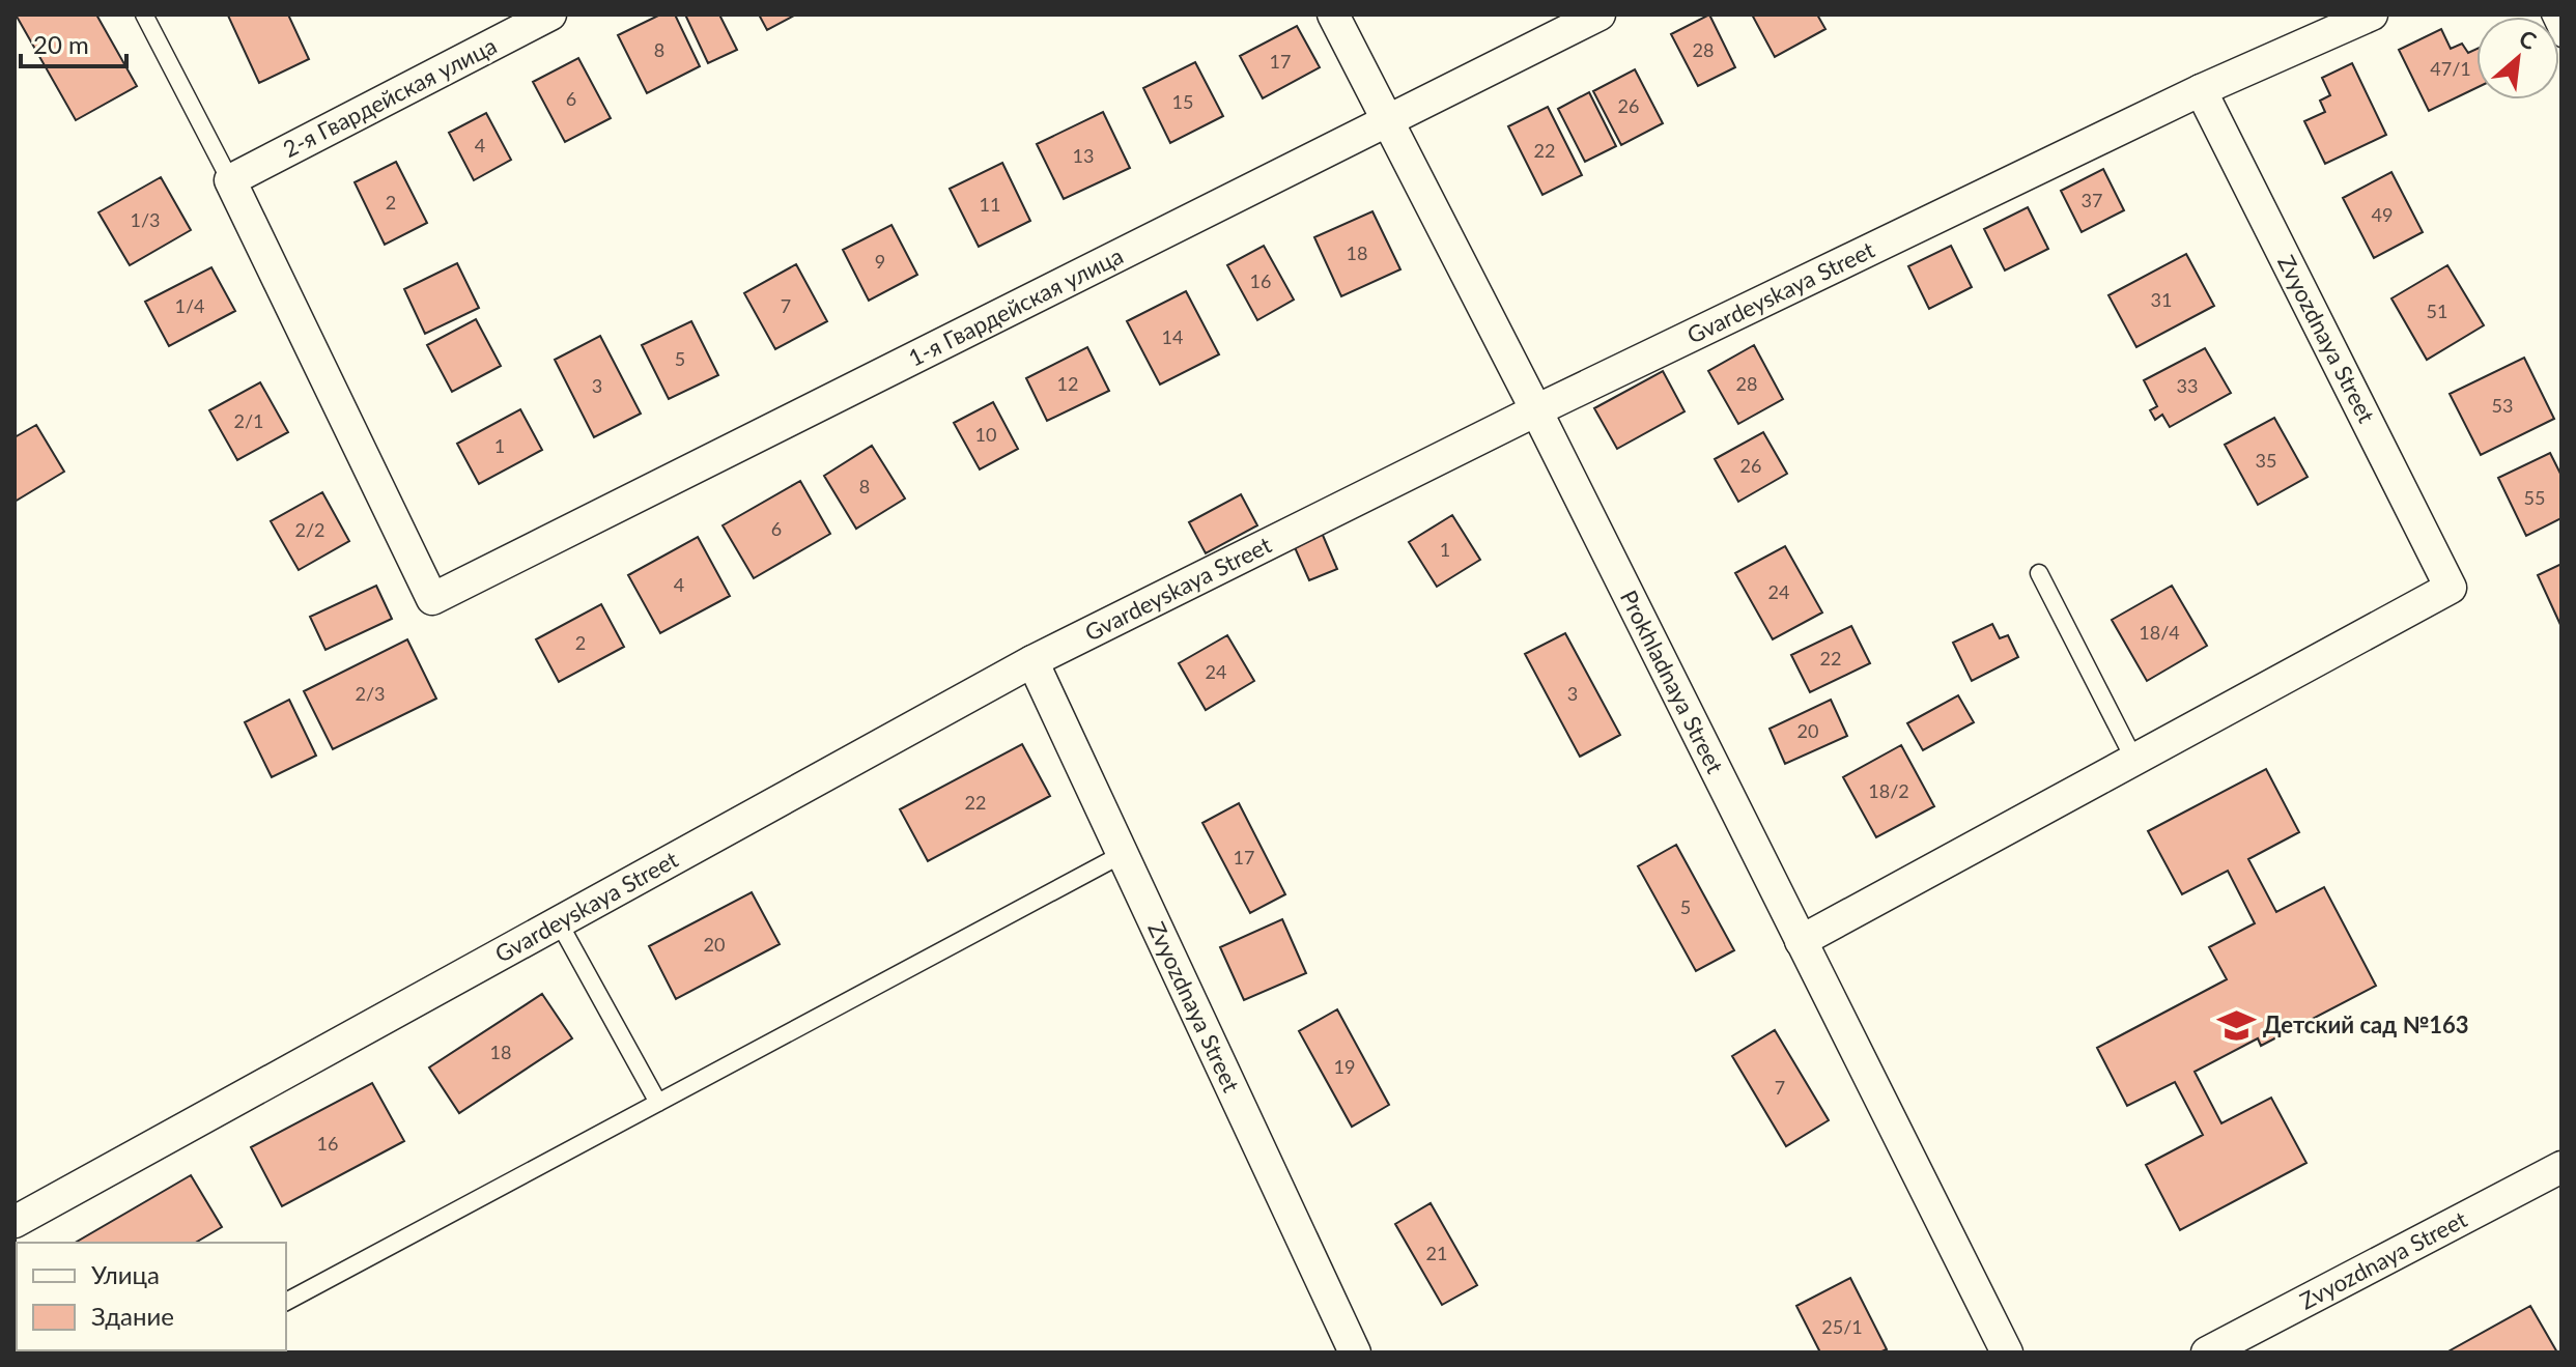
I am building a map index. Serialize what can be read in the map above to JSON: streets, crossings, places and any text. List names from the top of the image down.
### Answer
{
  "streets": {
    "street": [
      "2-я Гвардейская улица",
      "Gvardeyskaya Street",
      "1-я Гвардейская улица",
      "Zvyozdnaya Street",
      "Prokhladnaya Street"
    ]
  },
  "crossings": [
    ["2-я Гвардейская улица", "1-я Гвардейская улица"],
    ["Gvardeyskaya Street", "Zvyozdnaya Street"],
    ["Gvardeyskaya Street", "Prokhladnaya Street"],
    ["1-я Гвардейская улица", "Prokhladnaya Street"]
  ],
  "places": {
    "school or university": ["Детский cад №163"]
  },
  "house_numbers": [
    "8",
    "28",
    "17",
    "47/1",
    "6",
    "15",
    "26",
    "4",
    "22",
    "13",
    "37",
    "2",
    "11",
    "49",
    "1/3",
    "18",
    "9",
    "16",
    "31",
    "1/4",
    "7",
    "51",
    "14",
    "5",
    "12",
    "28",
    "3",
    "33",
    "53",
    "2/1",
    "10",
    "1",
    "35",
    "26",
    "8",
    "55",
    "6",
    "2/2",
    "1",
    "4",
    "24",
    "18/4",
    "2",
    "22",
    "24",
    "2/3",
    "3",
    "20",
    "18/2",
    "22",
    "17",
    "5",
    "20",
    "18",
    "19",
    "7",
    "16",
    "21",
    "25/1"
  ],
  "legend": ["Улица", "Здание"],
  "scale_bar": "20 m",
  "north": "top right"
}
